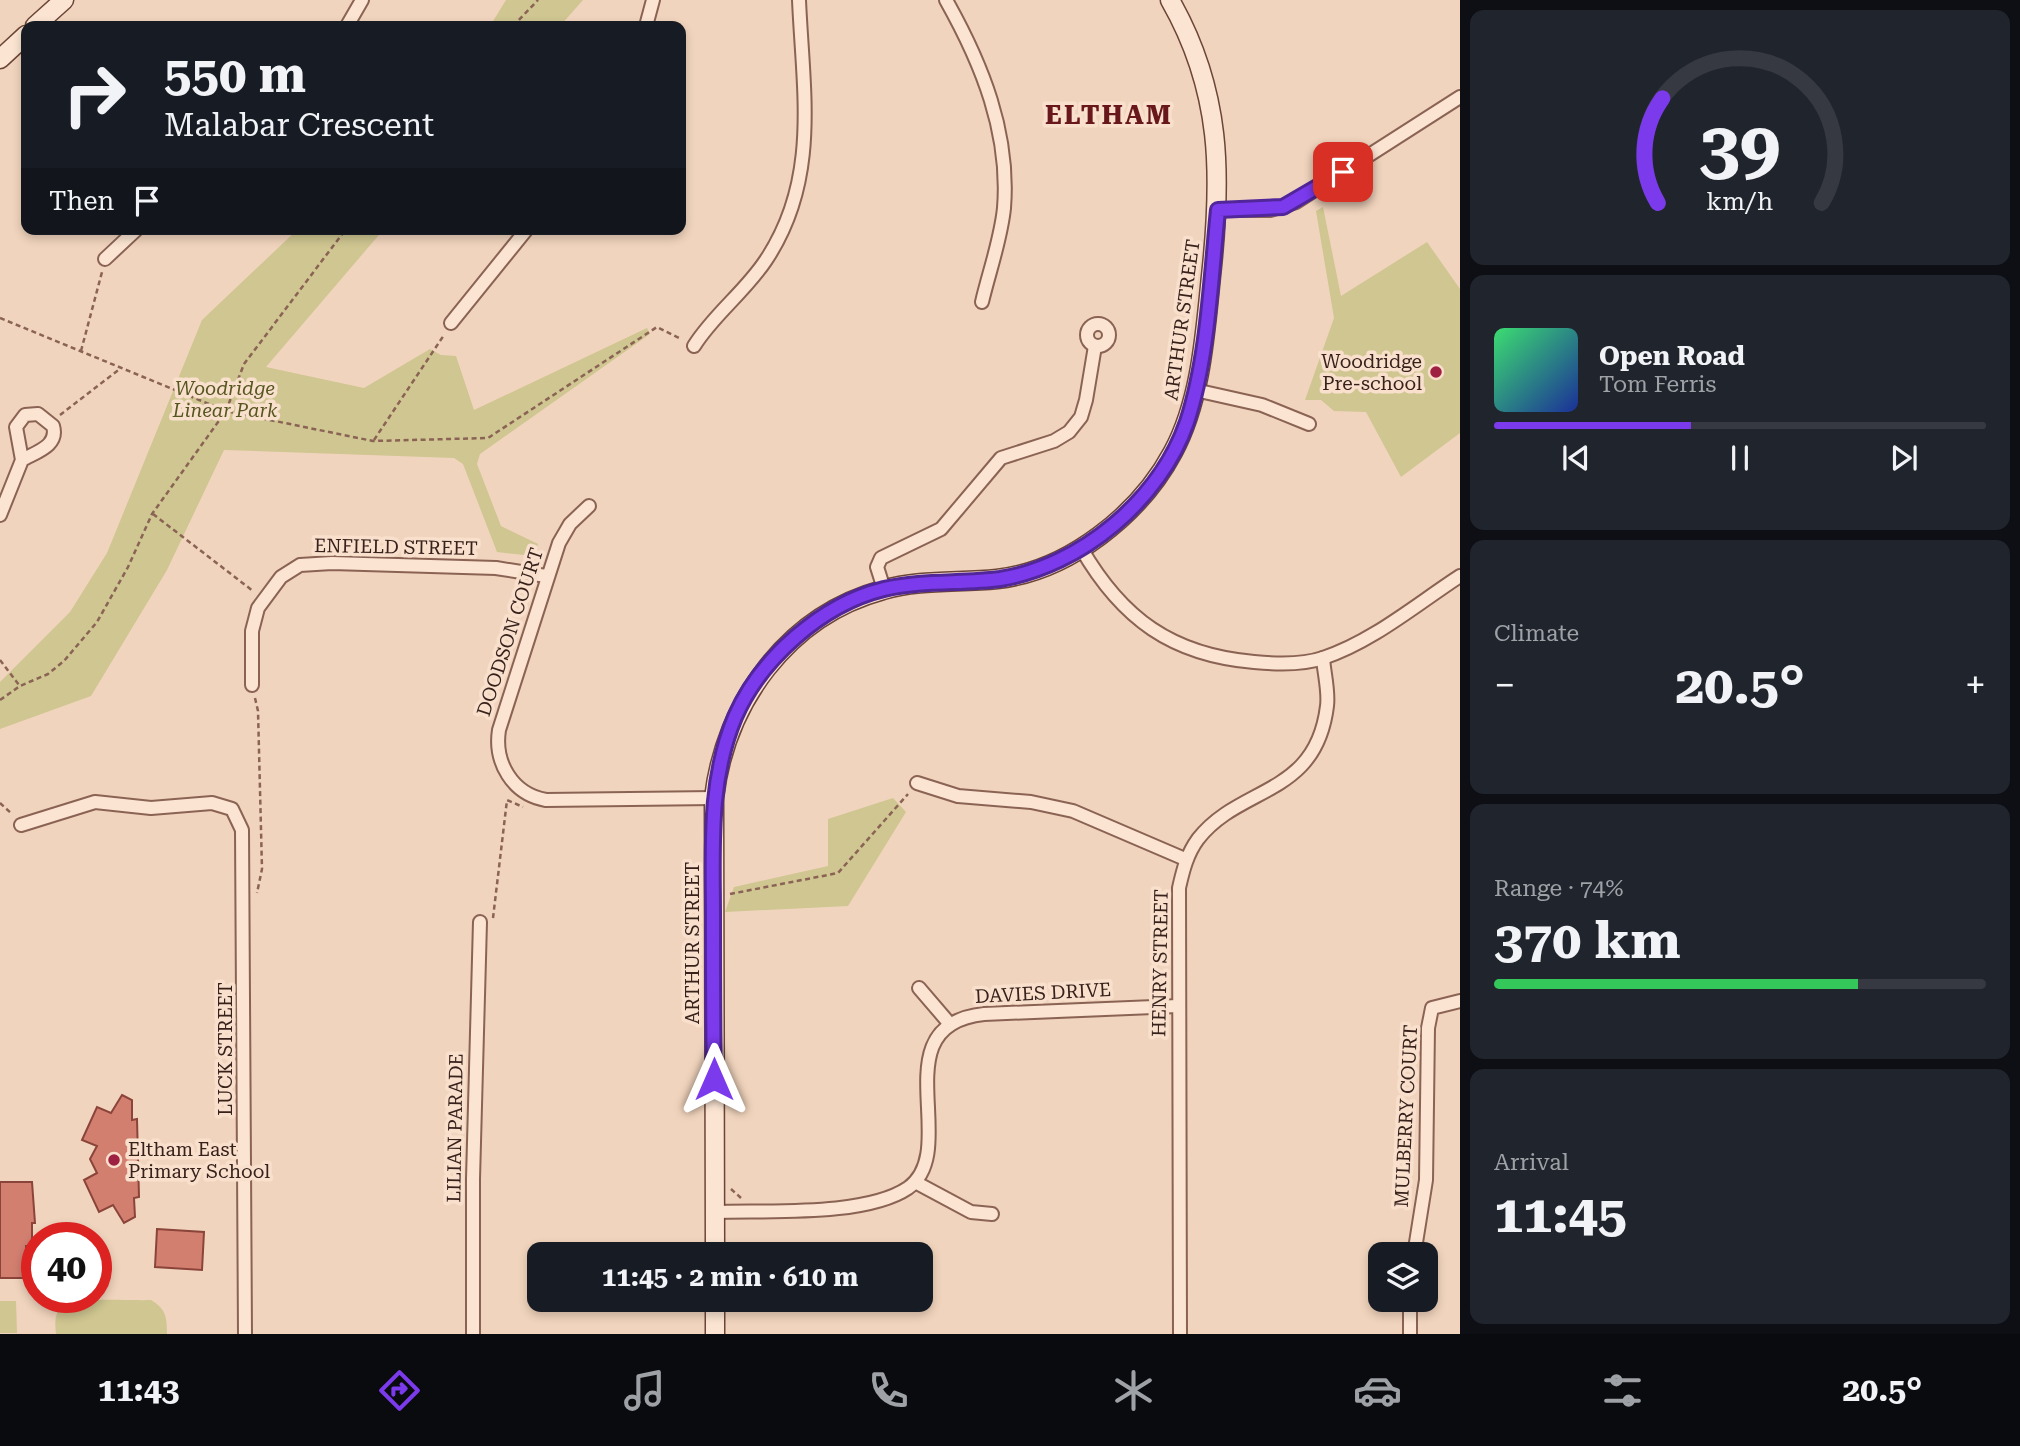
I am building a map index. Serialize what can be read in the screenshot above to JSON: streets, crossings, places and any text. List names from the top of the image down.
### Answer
{
  "streets": {
    "street": [
      "ARTHUR STREET",
      "ENFIELD STREET",
      "DOODSON COURT",
      "HENRY STREET",
      "DAVIES DRIVE",
      "LUCK STREET",
      "MULBERRY COURT",
      "LILIAN PARADE"
    ]
  },
  "crossings": [
    ["ARTHUR STREET", "DOODSON COURT"],
    ["ENFIELD STREET", "DOODSON COURT"],
    ["HENRY STREET", "DAVIES DRIVE"]
  ],
  "districts": ["ELTHAM"],
  "parks": ["Woodridge Linear Park"],
  "places": ["Woodridge Pre-school", "Eltham East Primary School"],
  "page": {
    "turn": ["550 m", "Malabar Crescent"],
    "then": "Then",
    "song": ["Open Road", "Tom Ferris"],
    "tile": [
      "Climate",
      ["Range · 74%", "370 km"],
      ["Arrival", "11:45"]
    ],
    "heat": ["−", "20.5°", "+"],
    "limit": "40",
    "trip": "11:45 · 2 min · 610 m",
    "tabs": ["11:43", "20.5°"],
    "gauge": ["39", "km/h"]
  }
}
